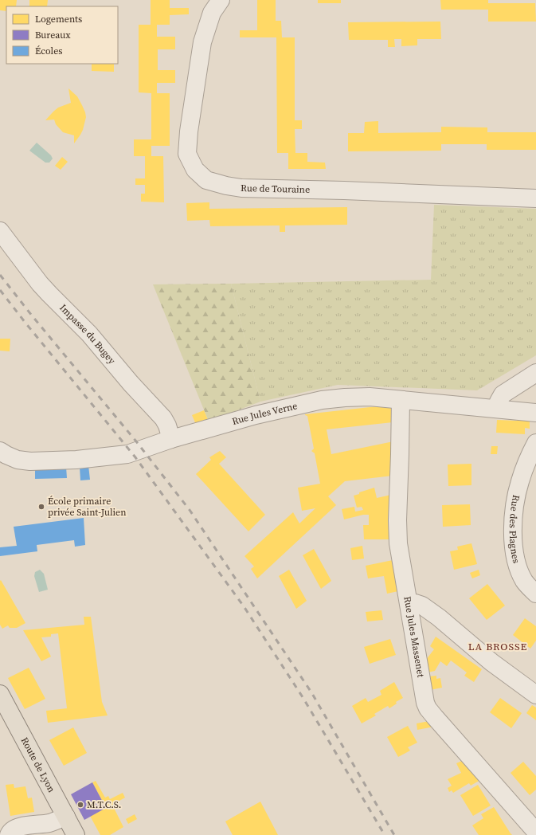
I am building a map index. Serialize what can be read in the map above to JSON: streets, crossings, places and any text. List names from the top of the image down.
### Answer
{
  "streets": {
    "main road": ["Route de Lyon"],
    "street": [
      "Rue de Touraine",
      "Impasse du Bugey",
      "Rue Jules Verne",
      "Rue des Plagnes",
      "Rue Jules Massenet"
    ]
  },
  "crossings": [
    ["Impasse du Bugey", "Rue Jules Verne"],
    ["Rue Jules Verne", "Rue Jules Massenet"]
  ],
  "districts": ["LA BROSSE"],
  "places": ["École primaire privée Saint-Julien", "M.T.C.S."],
  "legend": ["Logements", "Bureaux", "Écoles"]
}
